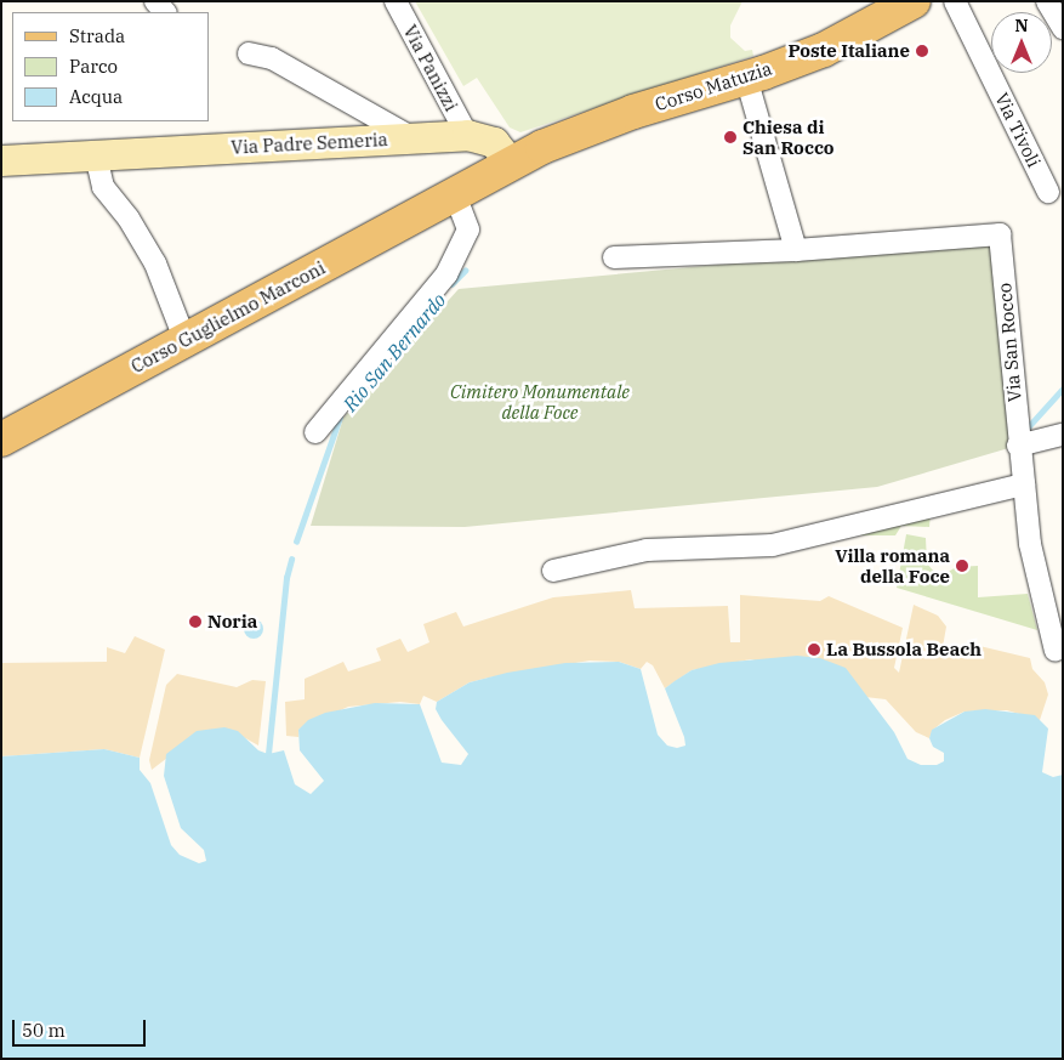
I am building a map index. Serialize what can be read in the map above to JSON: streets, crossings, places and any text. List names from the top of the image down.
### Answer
{
  "streets": {
    "main road": ["Corso Matuzia", "Via Padre Semeria", "Corso Guglielmo Marconi"],
    "street": ["Via Panizzi", "Via Tivoli", "Via San Rocco"]
  },
  "crossings": [
    ["Via Panizzi", "Via Padre Semeria"],
    ["Corso Matuzia", "Via Padre Semeria"],
    ["Corso Matuzia", "Corso Guglielmo Marconi"],
    ["Via Padre Semeria", "Corso Guglielmo Marconi"]
  ],
  "water": ["Rio San Bernardo"],
  "parks": ["Cimitero Monumentale della Foce"],
  "places": [
    "Poste Italiane",
    "Chiesa di San Rocco",
    "Villa romana della Foce",
    "Noria",
    "La Bussola Beach"
  ],
  "legend": ["Strada", "Parco", "Acqua"],
  "scale_bar": "50 m",
  "north": "top"
}
